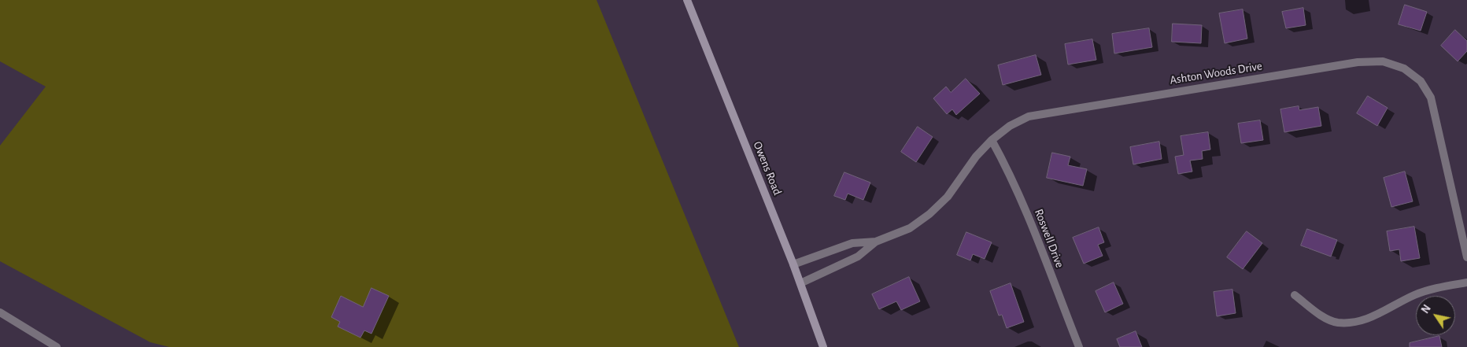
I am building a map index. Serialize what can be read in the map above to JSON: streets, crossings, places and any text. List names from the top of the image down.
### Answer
{
  "streets": {
    "street": ["Ashton Woods Drive", "Owens Road", "Roswell Drive"]
  },
  "crossings": [
    ["Ashton Woods Drive", "Owens Road"],
    ["Ashton Woods Drive", "Roswell Drive"]
  ],
  "north": "top left"
}
